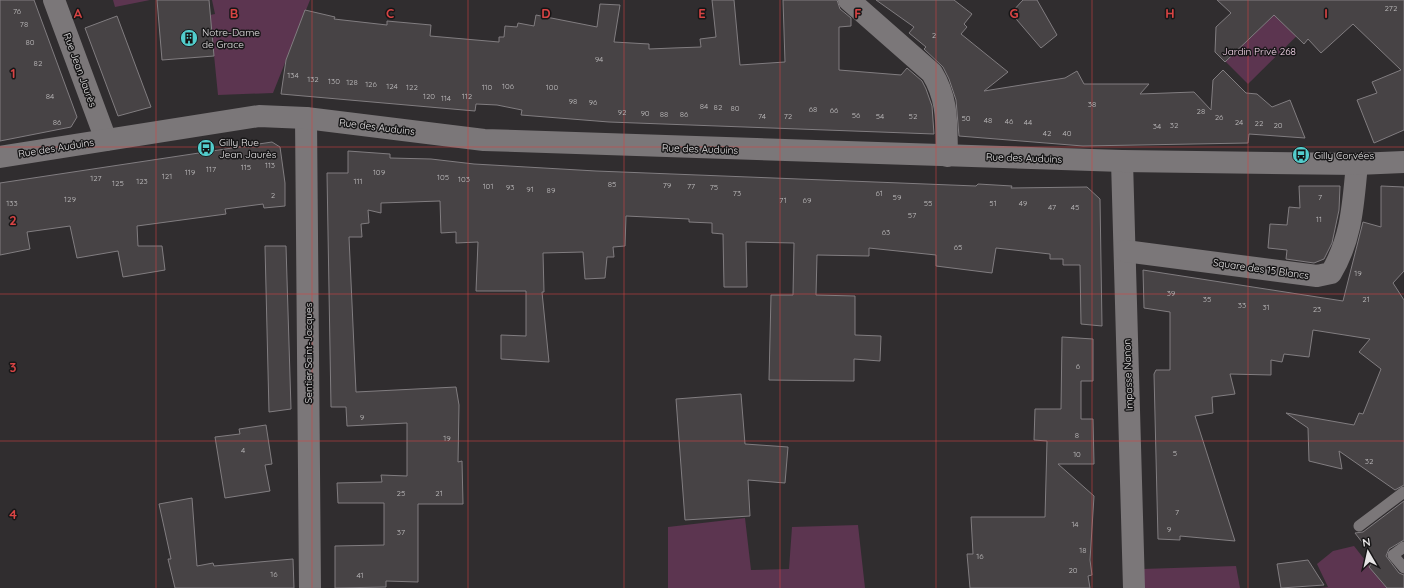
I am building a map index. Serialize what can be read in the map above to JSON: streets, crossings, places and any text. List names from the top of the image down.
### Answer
{
  "streets": {
    "street": [
      "Rue Jean Jaurès",
      "Rue des Auduins",
      "Square des 15 Blancs",
      "Sentier Saint-Jacques",
      "Impasse Nanon"
    ]
  },
  "crossings": [
    ["Rue Jean Jaurès", "Rue des Auduins"],
    ["Rue des Auduins", "Square des 15 Blancs"],
    ["Rue des Auduins", "Sentier Saint-Jacques"],
    ["Rue des Auduins", "Impasse Nanon"],
    ["Square des 15 Blancs", "Impasse Nanon"]
  ],
  "parks": ["Jardin Privé 268"],
  "places": {
    "building": ["Notre-Dame de Grace"],
    "bus stop": ["Gilly Rue Jean Jaurès", "Gilly Corvées"]
  },
  "house_numbers": [
    "272",
    "76",
    "78",
    "2",
    "80",
    "94",
    "82",
    "134",
    "132",
    "130",
    "128",
    "126",
    "124",
    "106",
    "122",
    "110",
    "100",
    "84",
    "120",
    "112",
    "114",
    "98",
    "96",
    "38",
    "84",
    "82",
    "80",
    "68",
    "66",
    "28",
    "92",
    "90",
    "88",
    "86",
    "56",
    "74",
    "72",
    "54",
    "52",
    "26",
    "50",
    "48",
    "46",
    "86",
    "44",
    "24",
    "22",
    "32",
    "20",
    "34",
    "42",
    "40",
    "113",
    "115",
    "117",
    "119",
    "109",
    "121",
    "105",
    "127",
    "103",
    "123",
    "111",
    "125",
    "85",
    "79",
    "101",
    "77",
    "93",
    "75",
    "91",
    "89",
    "73",
    "61",
    "2",
    "59",
    "7",
    "129",
    "71",
    "69",
    "133",
    "55",
    "51",
    "49",
    "47",
    "45",
    "57",
    "11",
    "63",
    "65",
    "19",
    "39",
    "35",
    "21",
    "33",
    "31",
    "23",
    "6",
    "9",
    "8",
    "19",
    "4",
    "5",
    "10",
    "32",
    "25",
    "21",
    "7",
    "14",
    "9",
    "37",
    "18",
    "16",
    "20",
    "16",
    "41"
  ],
  "north": "top",
  "grid": {
    "columns": [
      "A",
      "B",
      "C",
      "D",
      "E",
      "F",
      "G",
      "H",
      "I"
    ],
    "rows": [
      "1",
      "2",
      "3",
      "4"
    ]
  }
}
